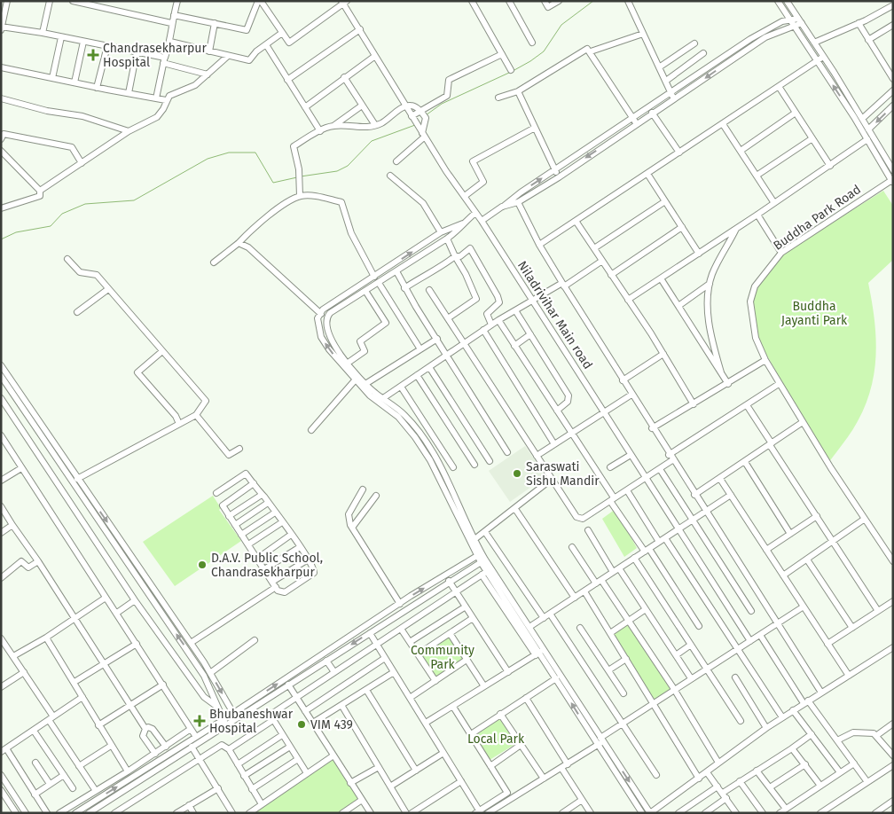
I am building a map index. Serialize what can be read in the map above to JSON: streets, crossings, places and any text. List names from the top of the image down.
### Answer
{
  "streets": {
    "street": ["Buddha Park Road", "Niladrivihar Main road"]
  },
  "parks": ["Buddha Jayanti Park", "Community Park", "Local Park"],
  "places": {
    "health": ["Chandrasekharpur Hospital", "Bhubaneshwar Hospital"],
    "other": ["Saraswati Sishu Mandir", "D.A.V. Public School, Chandrasekharpur", "VIM 439"]
  }
}
